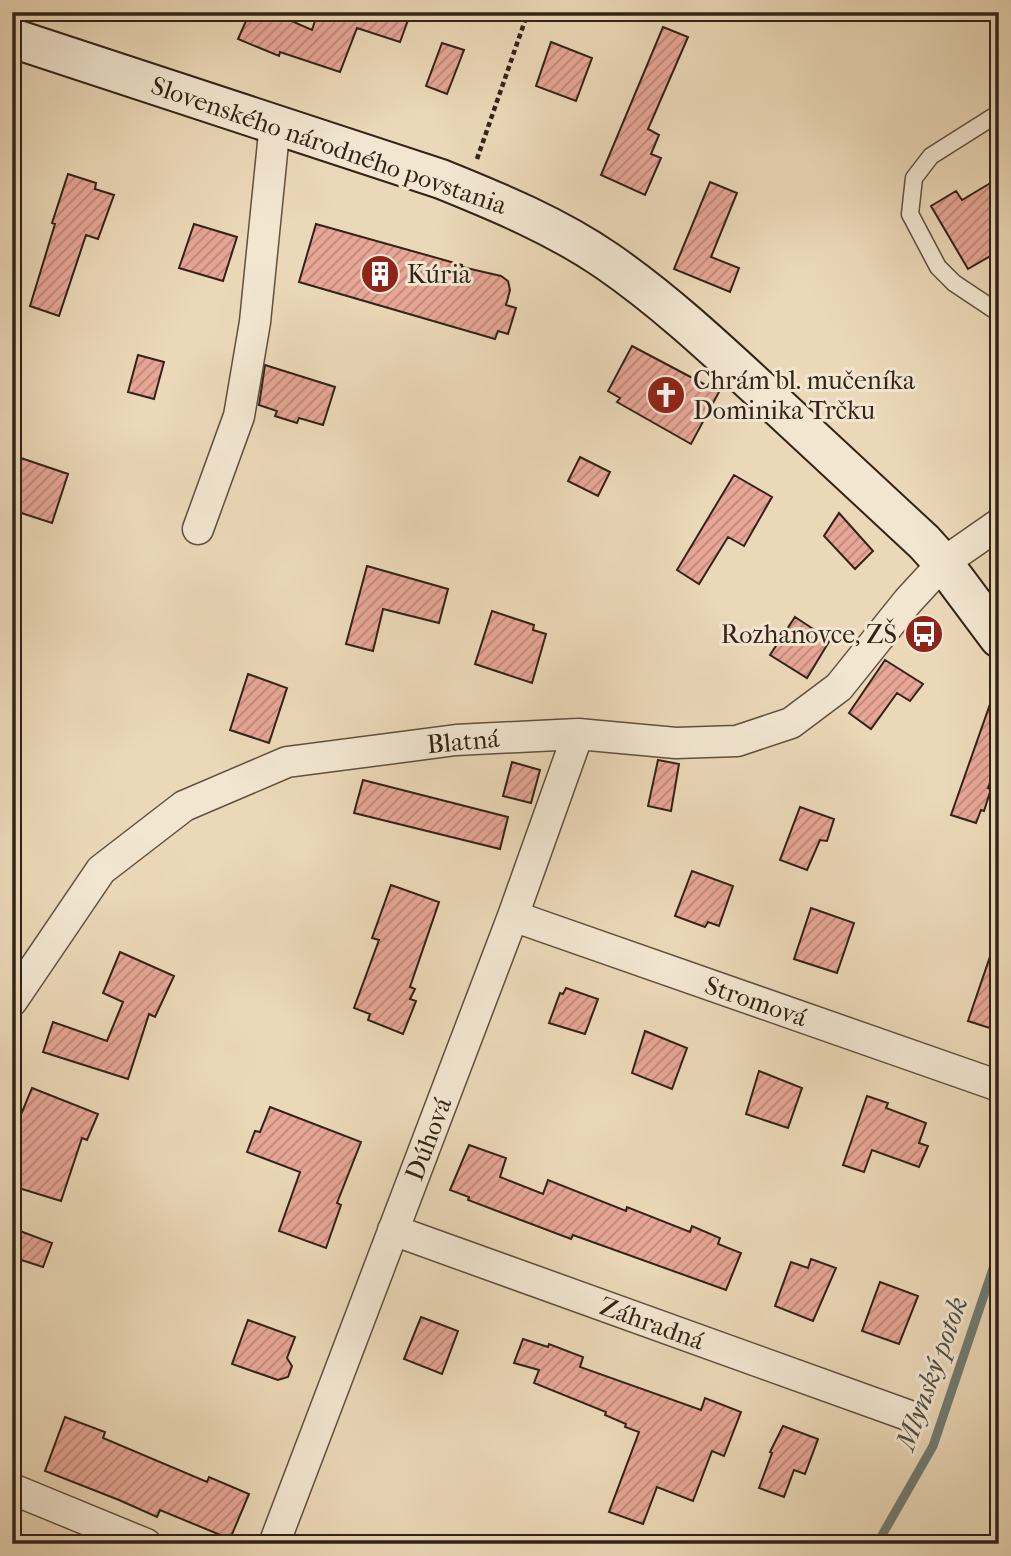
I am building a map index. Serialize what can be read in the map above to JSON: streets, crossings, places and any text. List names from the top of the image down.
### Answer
{
  "streets": {
    "street": [
      "Slovenského národného povstania",
      "Blatná",
      "Stromová",
      "Dúhová",
      "Záhradná"
    ]
  },
  "crossings": [
    ["Slovenského národného povstania", "Blatná"],
    ["Blatná", "Dúhová"],
    ["Stromová", "Dúhová"],
    ["Dúhová", "Záhradná"]
  ],
  "water": ["Mlynský potok"],
  "places": {
    "building": ["Kúria"],
    "church": ["Chrám bl. mučeníka Dominika Trčku"],
    "bus stop": ["Rozhanovce, ZŠ"]
  }
}
